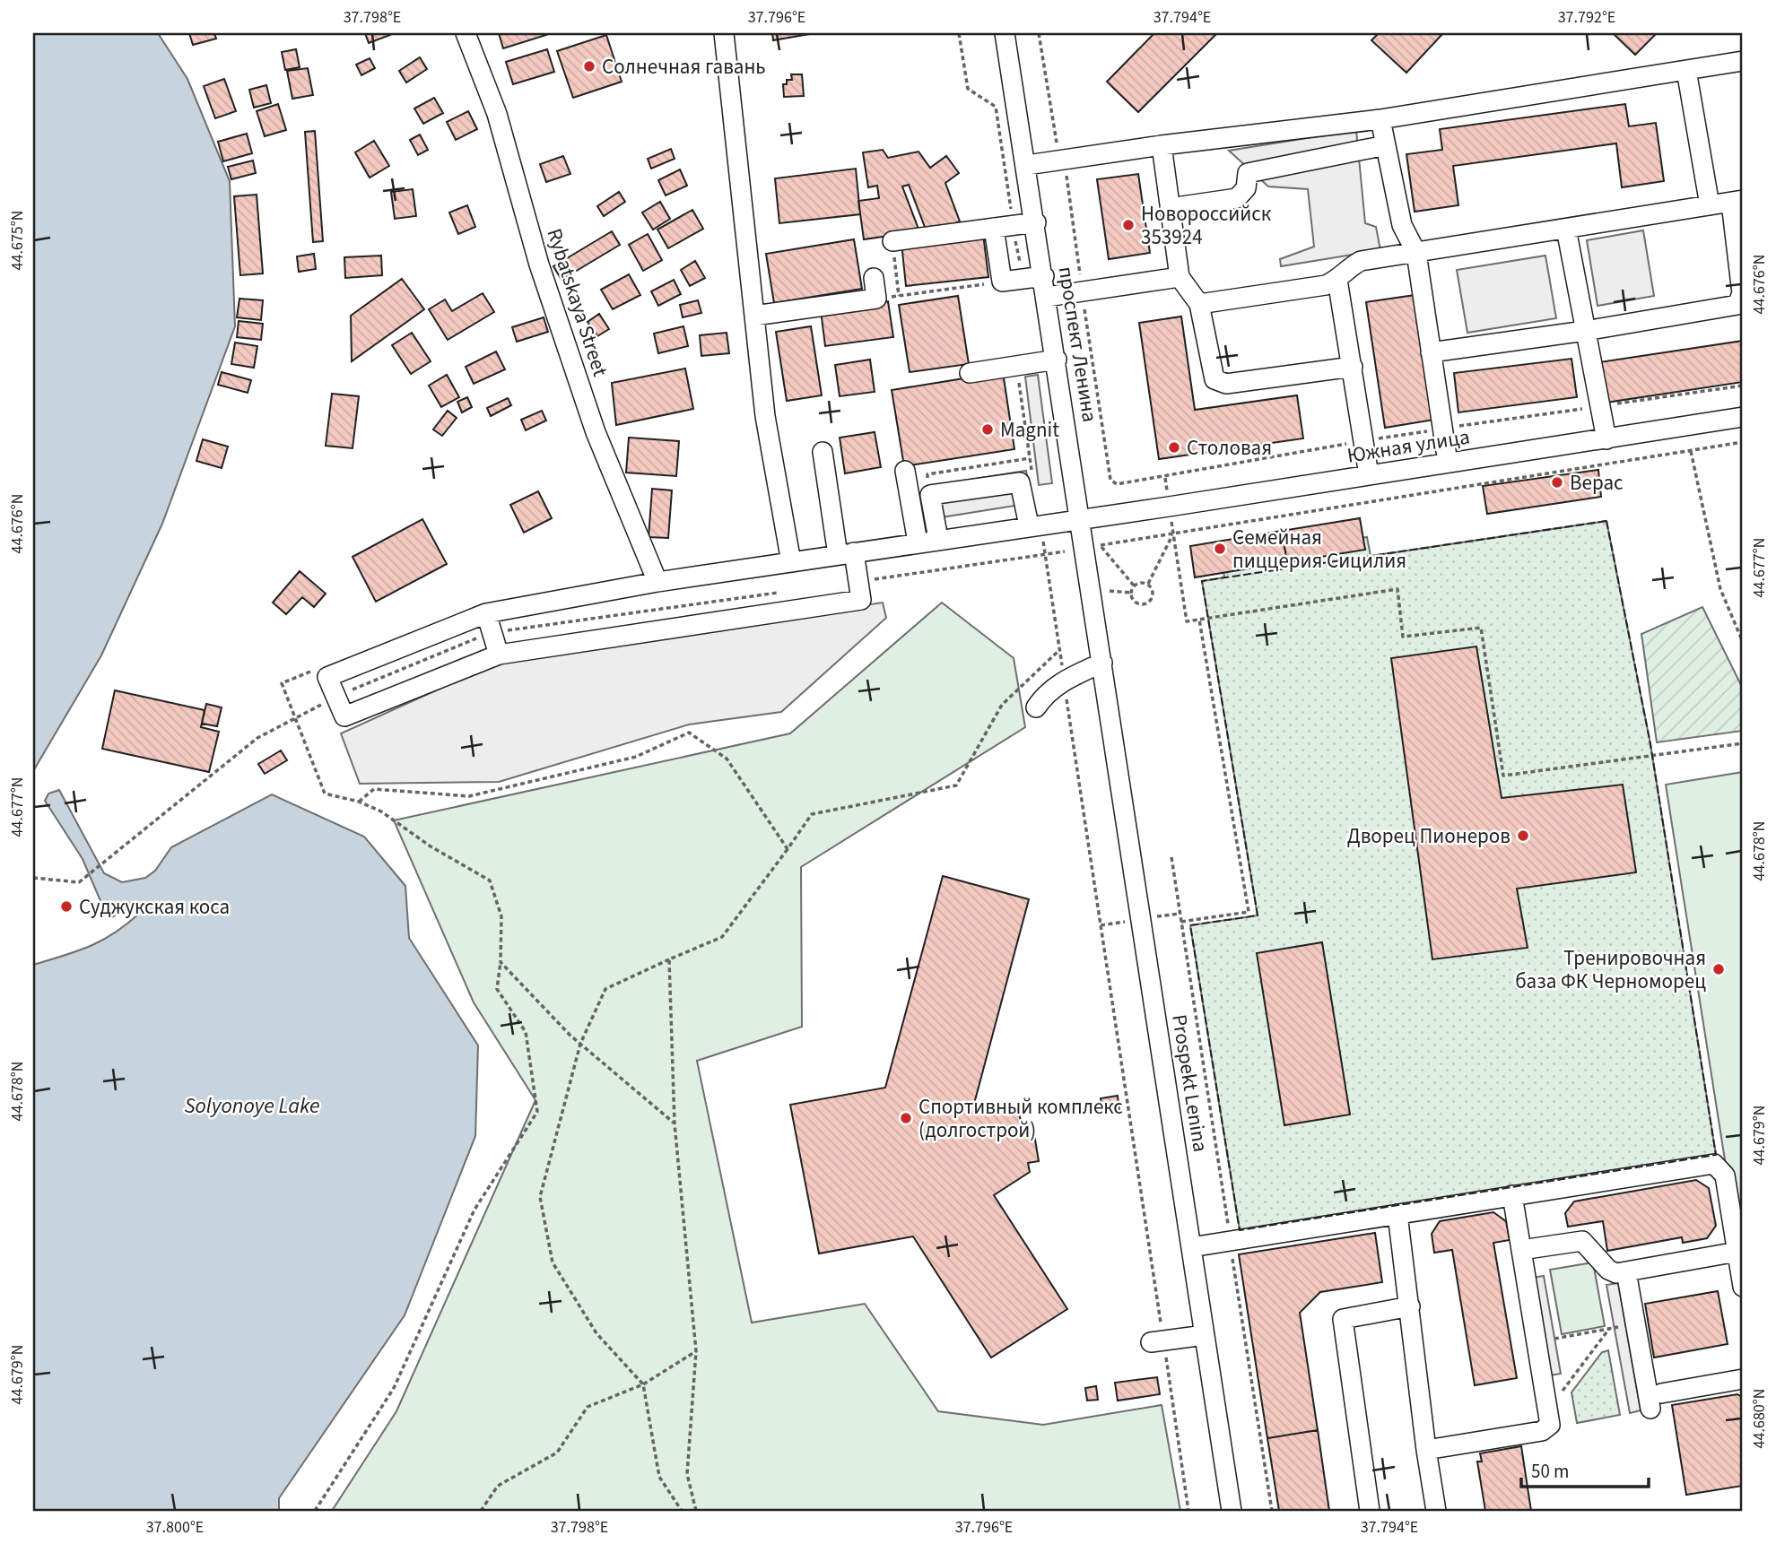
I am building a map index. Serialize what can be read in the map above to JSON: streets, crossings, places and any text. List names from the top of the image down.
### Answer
{
  "streets": {
    "street": [
      "Rybatskaya Street",
      "проспект Ленина",
      "Южная улица",
      "Prospekt Lenina"
    ]
  },
  "crossings": [
    ["Rybatskaya Street", "Южная улица"],
    ["проспект Ленина", "Южная улица"],
    ["проспект Ленина", "Prospekt Lenina"]
  ],
  "water": ["Solyonoye Lake"],
  "places": [
    "Солнечная гавань",
    "Новороссийск 353924",
    "Magnit",
    "Столовая",
    "Верас",
    "Семейная пиццерия Сицилия",
    "Дворец Пионеров",
    "Суджукская коса",
    "Тренировочная база ФК Черноморец",
    "Спортивный комплекс (долгострой)"
  ],
  "scale_bar": "50 m",
  "coordinates": [
    "37.798°E",
    "37.796°E",
    "37.794°E",
    "37.792°E",
    "44.675°N",
    "44.676°N",
    "44.677°N",
    "44.678°N",
    "44.679°N",
    "44.680°N",
    "37.800°E"
  ]
}
